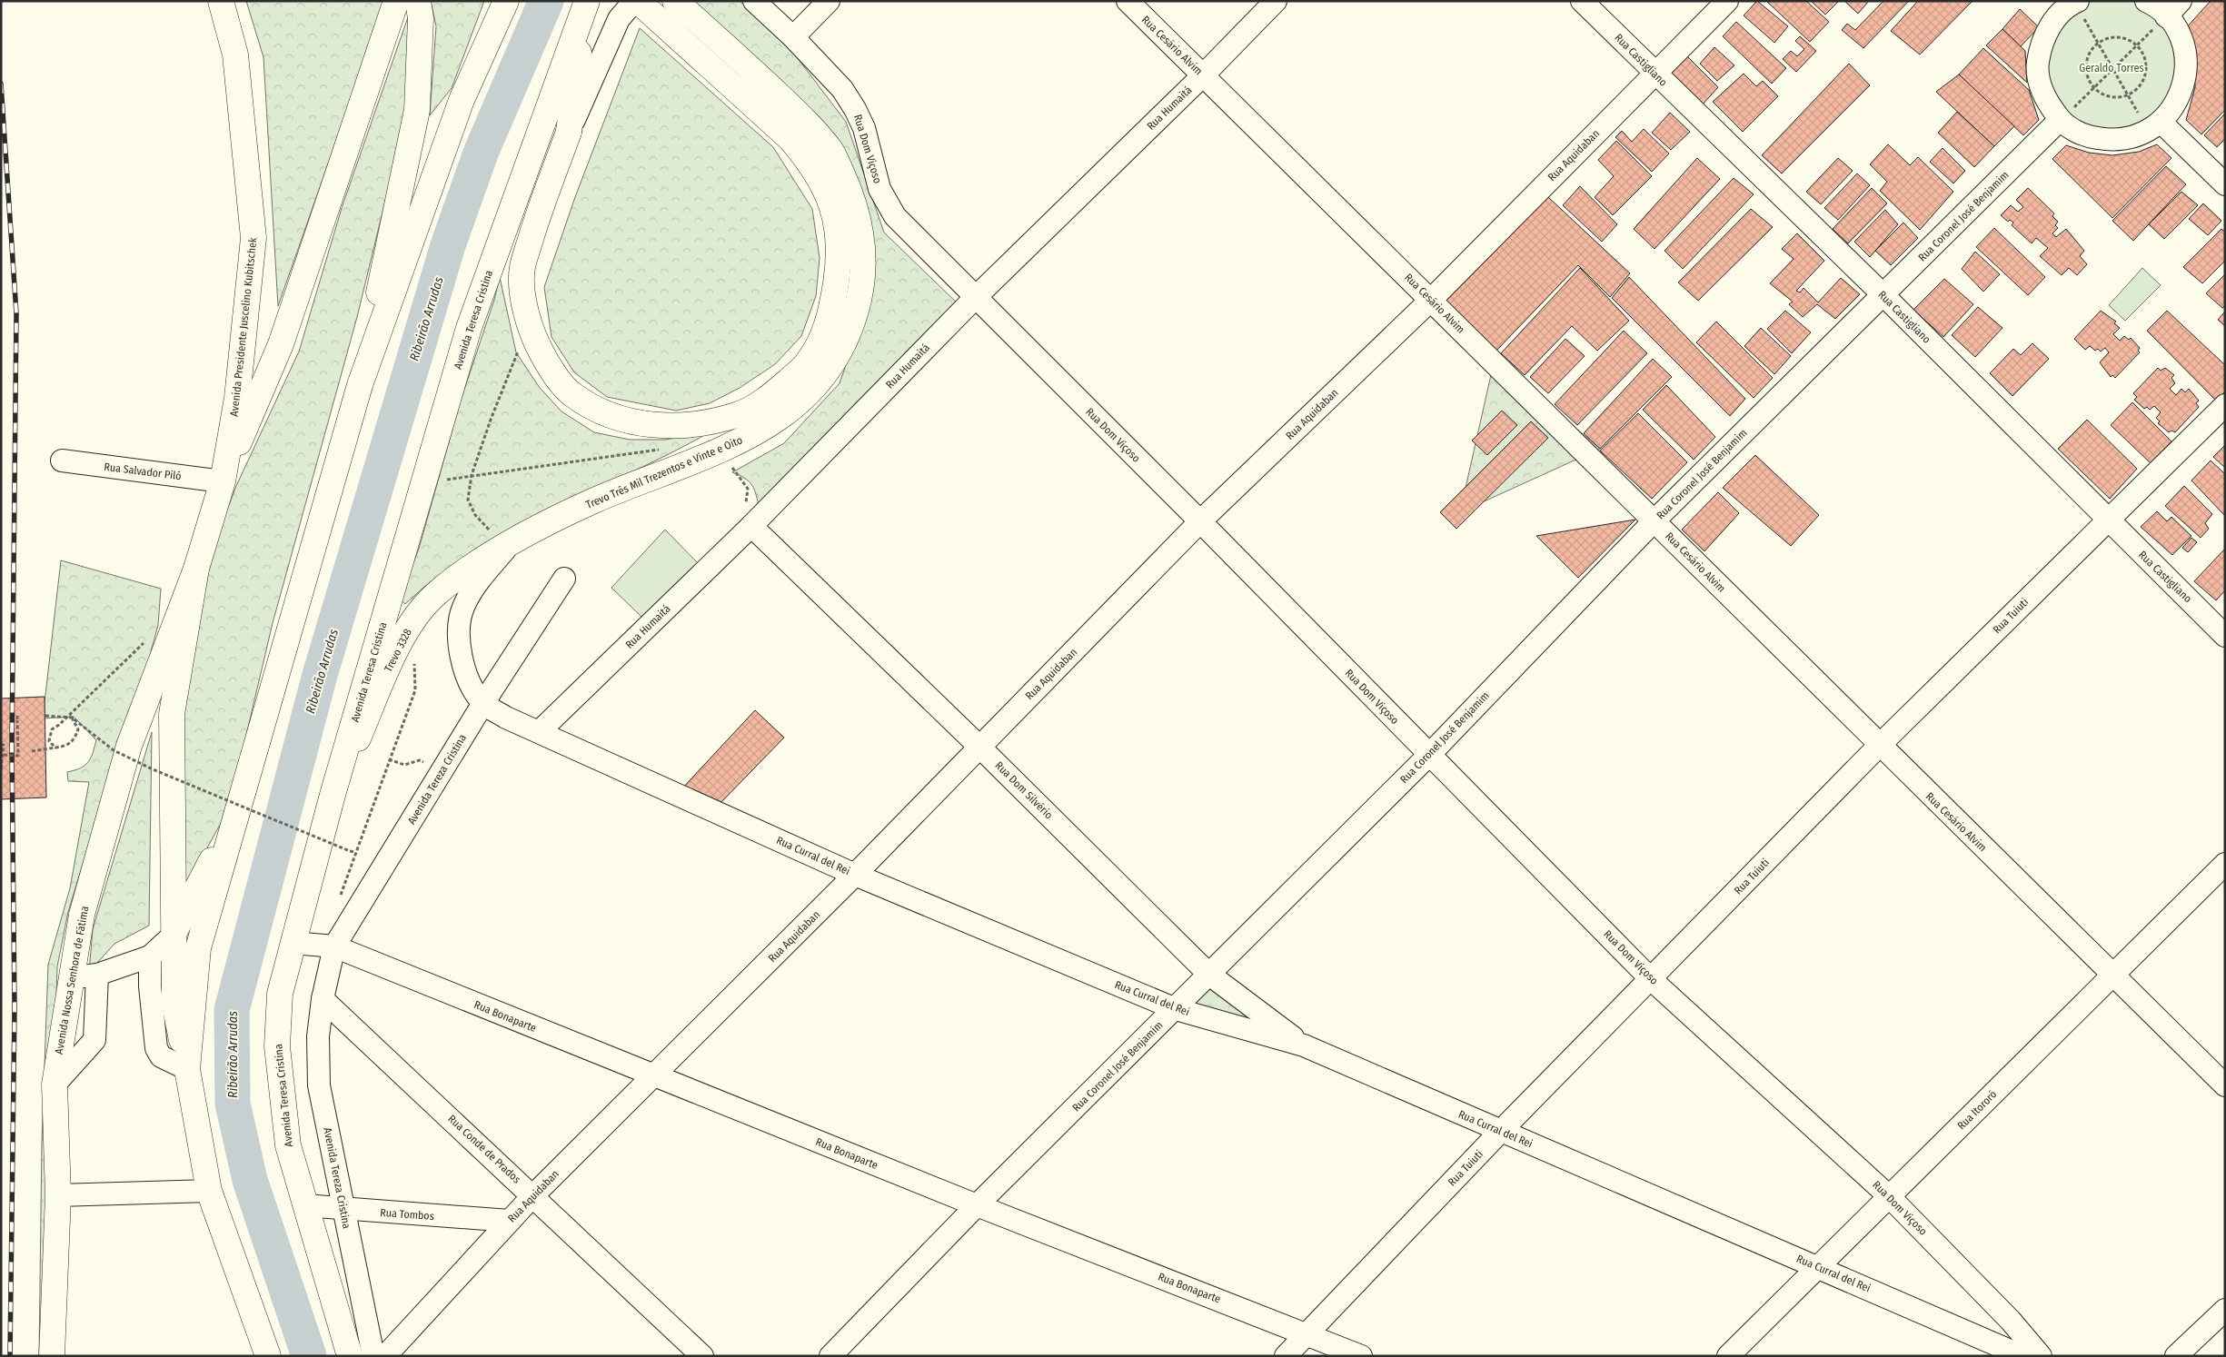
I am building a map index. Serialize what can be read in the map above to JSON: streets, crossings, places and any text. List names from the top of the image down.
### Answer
{
  "streets": {
    "main road": [
      "Avenida Teresa Cristina",
      "Avenida Presidente Juscelino Kubitschek",
      "Trevo Três Mil Trezentos e Vinte e Oito",
      "Trevo 3328",
      "Avenida Nossa Senhora de Fátima"
    ],
    "street": [
      "Rua Cesário Alvim",
      "Rua Castigliano",
      "Rua Humaitá",
      "Rua Dom Viçoso",
      "Rua Aquidaban",
      "Rua Coronel José Benjamim",
      "Rua Salvador Piló",
      "Rua Tuiuti",
      "Avenida Tereza Cristina",
      "Rua Dom Silvério",
      "Rua Curral del Rei",
      "Rua Bonaparte",
      "Rua Itororó",
      "Rua Conde de Prados",
      "Rua Tombos"
    ]
  },
  "crossings": [
    ["Rua Cesário Alvim", "Rua Humaitá"],
    ["Rua Cesário Alvim", "Rua Aquidaban"],
    ["Rua Cesário Alvim", "Rua Coronel José Benjamim"],
    ["Rua Cesário Alvim", "Rua Tuiuti"],
    ["Rua Cesário Alvim", "Rua Itororó"],
    ["Rua Castigliano", "Rua Aquidaban"],
    ["Rua Castigliano", "Rua Coronel José Benjamim"],
    ["Rua Castigliano", "Rua Tuiuti"],
    ["Rua Humaitá", "Rua Dom Viçoso"],
    ["Rua Humaitá", "Rua Dom Silvério"],
    ["Rua Humaitá", "Rua Curral del Rei"],
    ["Rua Dom Viçoso", "Rua Aquidaban"],
    ["Rua Dom Viçoso", "Rua Coronel José Benjamim"],
    ["Rua Dom Viçoso", "Rua Tuiuti"],
    ["Rua Dom Viçoso", "Rua Itororó"],
    ["Rua Aquidaban", "Rua Dom Silvério"],
    ["Rua Aquidaban", "Rua Curral del Rei"],
    ["Rua Aquidaban", "Rua Bonaparte"],
    ["Rua Aquidaban", "Rua Conde de Prados"],
    ["Rua Aquidaban", "Rua Tombos"],
    ["Rua Coronel José Benjamim", "Rua Dom Silvério"],
    ["Rua Coronel José Benjamim", "Rua Curral del Rei"],
    ["Rua Coronel José Benjamim", "Rua Bonaparte"],
    ["Avenida Teresa Cristina", "Trevo 3328"],
    ["Avenida Teresa Cristina", "Rua Tombos"],
    ["Avenida Presidente Juscelino Kubitschek", "Rua Salvador Piló"],
    ["Avenida Presidente Juscelino Kubitschek", "Avenida Nossa Senhora de Fátima"],
    ["Trevo Três Mil Trezentos e Vinte e Oito", "Trevo 3328"],
    ["Trevo Três Mil Trezentos e Vinte e Oito", "Rua Curral del Rei"],
    ["Rua Tuiuti", "Rua Curral del Rei"],
    ["Rua Tuiuti", "Rua Bonaparte"],
    ["Trevo 3328", "Rua Curral del Rei"],
    ["Avenida Tereza Cristina", "Rua Curral del Rei"],
    ["Avenida Tereza Cristina", "Rua Bonaparte"],
    ["Avenida Tereza Cristina", "Rua Conde de Prados"],
    ["Avenida Tereza Cristina", "Rua Tombos"],
    ["Rua Dom Silvério", "Rua Curral del Rei"],
    ["Rua Curral del Rei", "Rua Itororó"]
  ],
  "water": ["Ribeirão Arrudas"],
  "parks": ["Geraldo Torres"]
}
